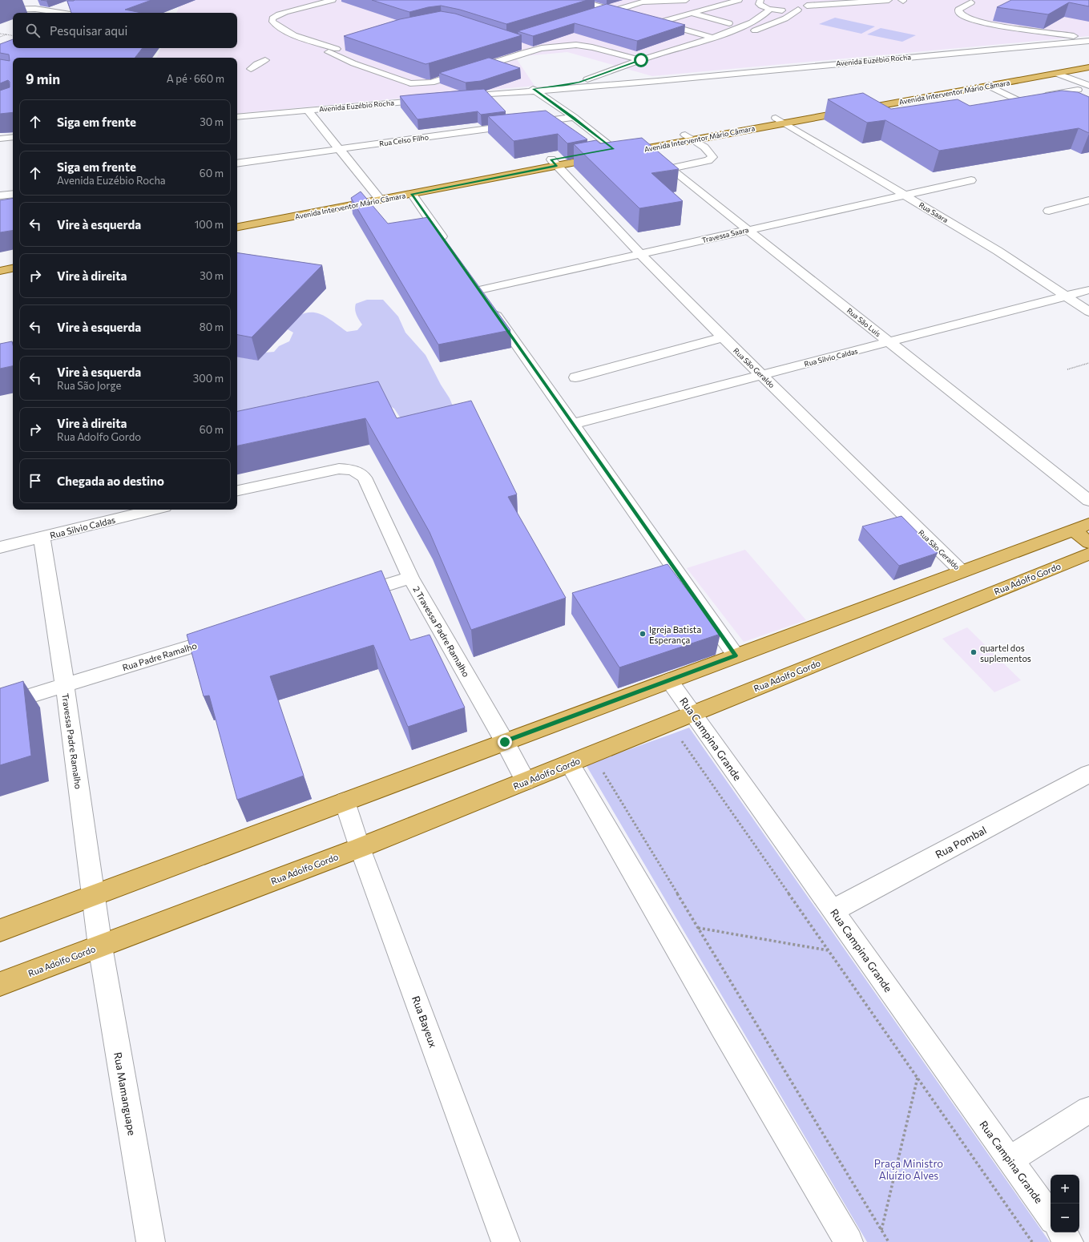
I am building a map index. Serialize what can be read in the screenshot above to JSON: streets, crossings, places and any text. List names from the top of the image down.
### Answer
{
  "streets": {
    "main road": ["Avenida Interventor Mário Câmara", "Rua Adolfo Gordo"],
    "street": [
      "Avenida Euzébio Rocha",
      "Rua Celso Filho",
      "Rua Saara",
      "Travessa Saara",
      "Rua São Luís",
      "Rua Silvio Caldas",
      "Rua São Geraldo",
      "2 Travessa Padre Ramalho",
      "Rua Padre Ramalho",
      "Rua Campina Grande",
      "Travessa Padre Ramalho",
      "Rua Pombal",
      "Rua Bayeux",
      "Rua Mamanguape"
    ]
  },
  "crossings": [
    ["Avenida Interventor Mário Câmara", "Rua Saara"],
    ["Avenida Interventor Mário Câmara", "Rua São Luís"],
    ["Avenida Interventor Mário Câmara", "Rua São Geraldo"],
    ["Rua Saara", "Travessa Saara"],
    ["Rua Saara", "Rua Silvio Caldas"],
    ["Travessa Saara", "Rua São Luís"],
    ["Travessa Saara", "Rua Silvio Caldas"],
    ["Travessa Saara", "Rua São Geraldo"],
    ["Rua São Luís", "Rua Silvio Caldas"],
    ["Rua Silvio Caldas", "Rua São Geraldo"],
    ["Rua Silvio Caldas", "Travessa Padre Ramalho"],
    ["Rua Adolfo Gordo", "2 Travessa Padre Ramalho"],
    ["Rua Adolfo Gordo", "Rua Campina Grande"],
    ["Rua Adolfo Gordo", "Travessa Padre Ramalho"],
    ["Rua Adolfo Gordo", "Rua Bayeux"],
    ["Rua Adolfo Gordo", "Rua Mamanguape"],
    ["Rua Padre Ramalho", "Travessa Padre Ramalho"],
    ["Rua Campina Grande", "Rua Pombal"],
    ["Travessa Padre Ramalho", "Rua Mamanguape"]
  ],
  "parks": ["Praça Ministro Aluízio Alves"],
  "places": ["Igreja Batista Esperança", "quartel dos suplementos"],
  "page": {
    "search": "Pesquisar aqui",
    "heading": ["9 min", "A pé · 660 m"],
    "list": [
      ["Siga em frente", "30 m"],
      ["Siga em frente", "Avenida Euzébio Rocha", "60 m"],
      ["Vire à esquerda", "100 m"],
      ["Vire à direita", "30 m"],
      ["Vire à esquerda", "80 m"],
      ["Vire à esquerda", "Rua São Jorge", "300 m"],
      ["Vire à direita", "Rua Adolfo Gordo", "60 m"],
      "Chegada ao destino"
    ],
    "map_buttons": ["+", "−"]
  }
}
